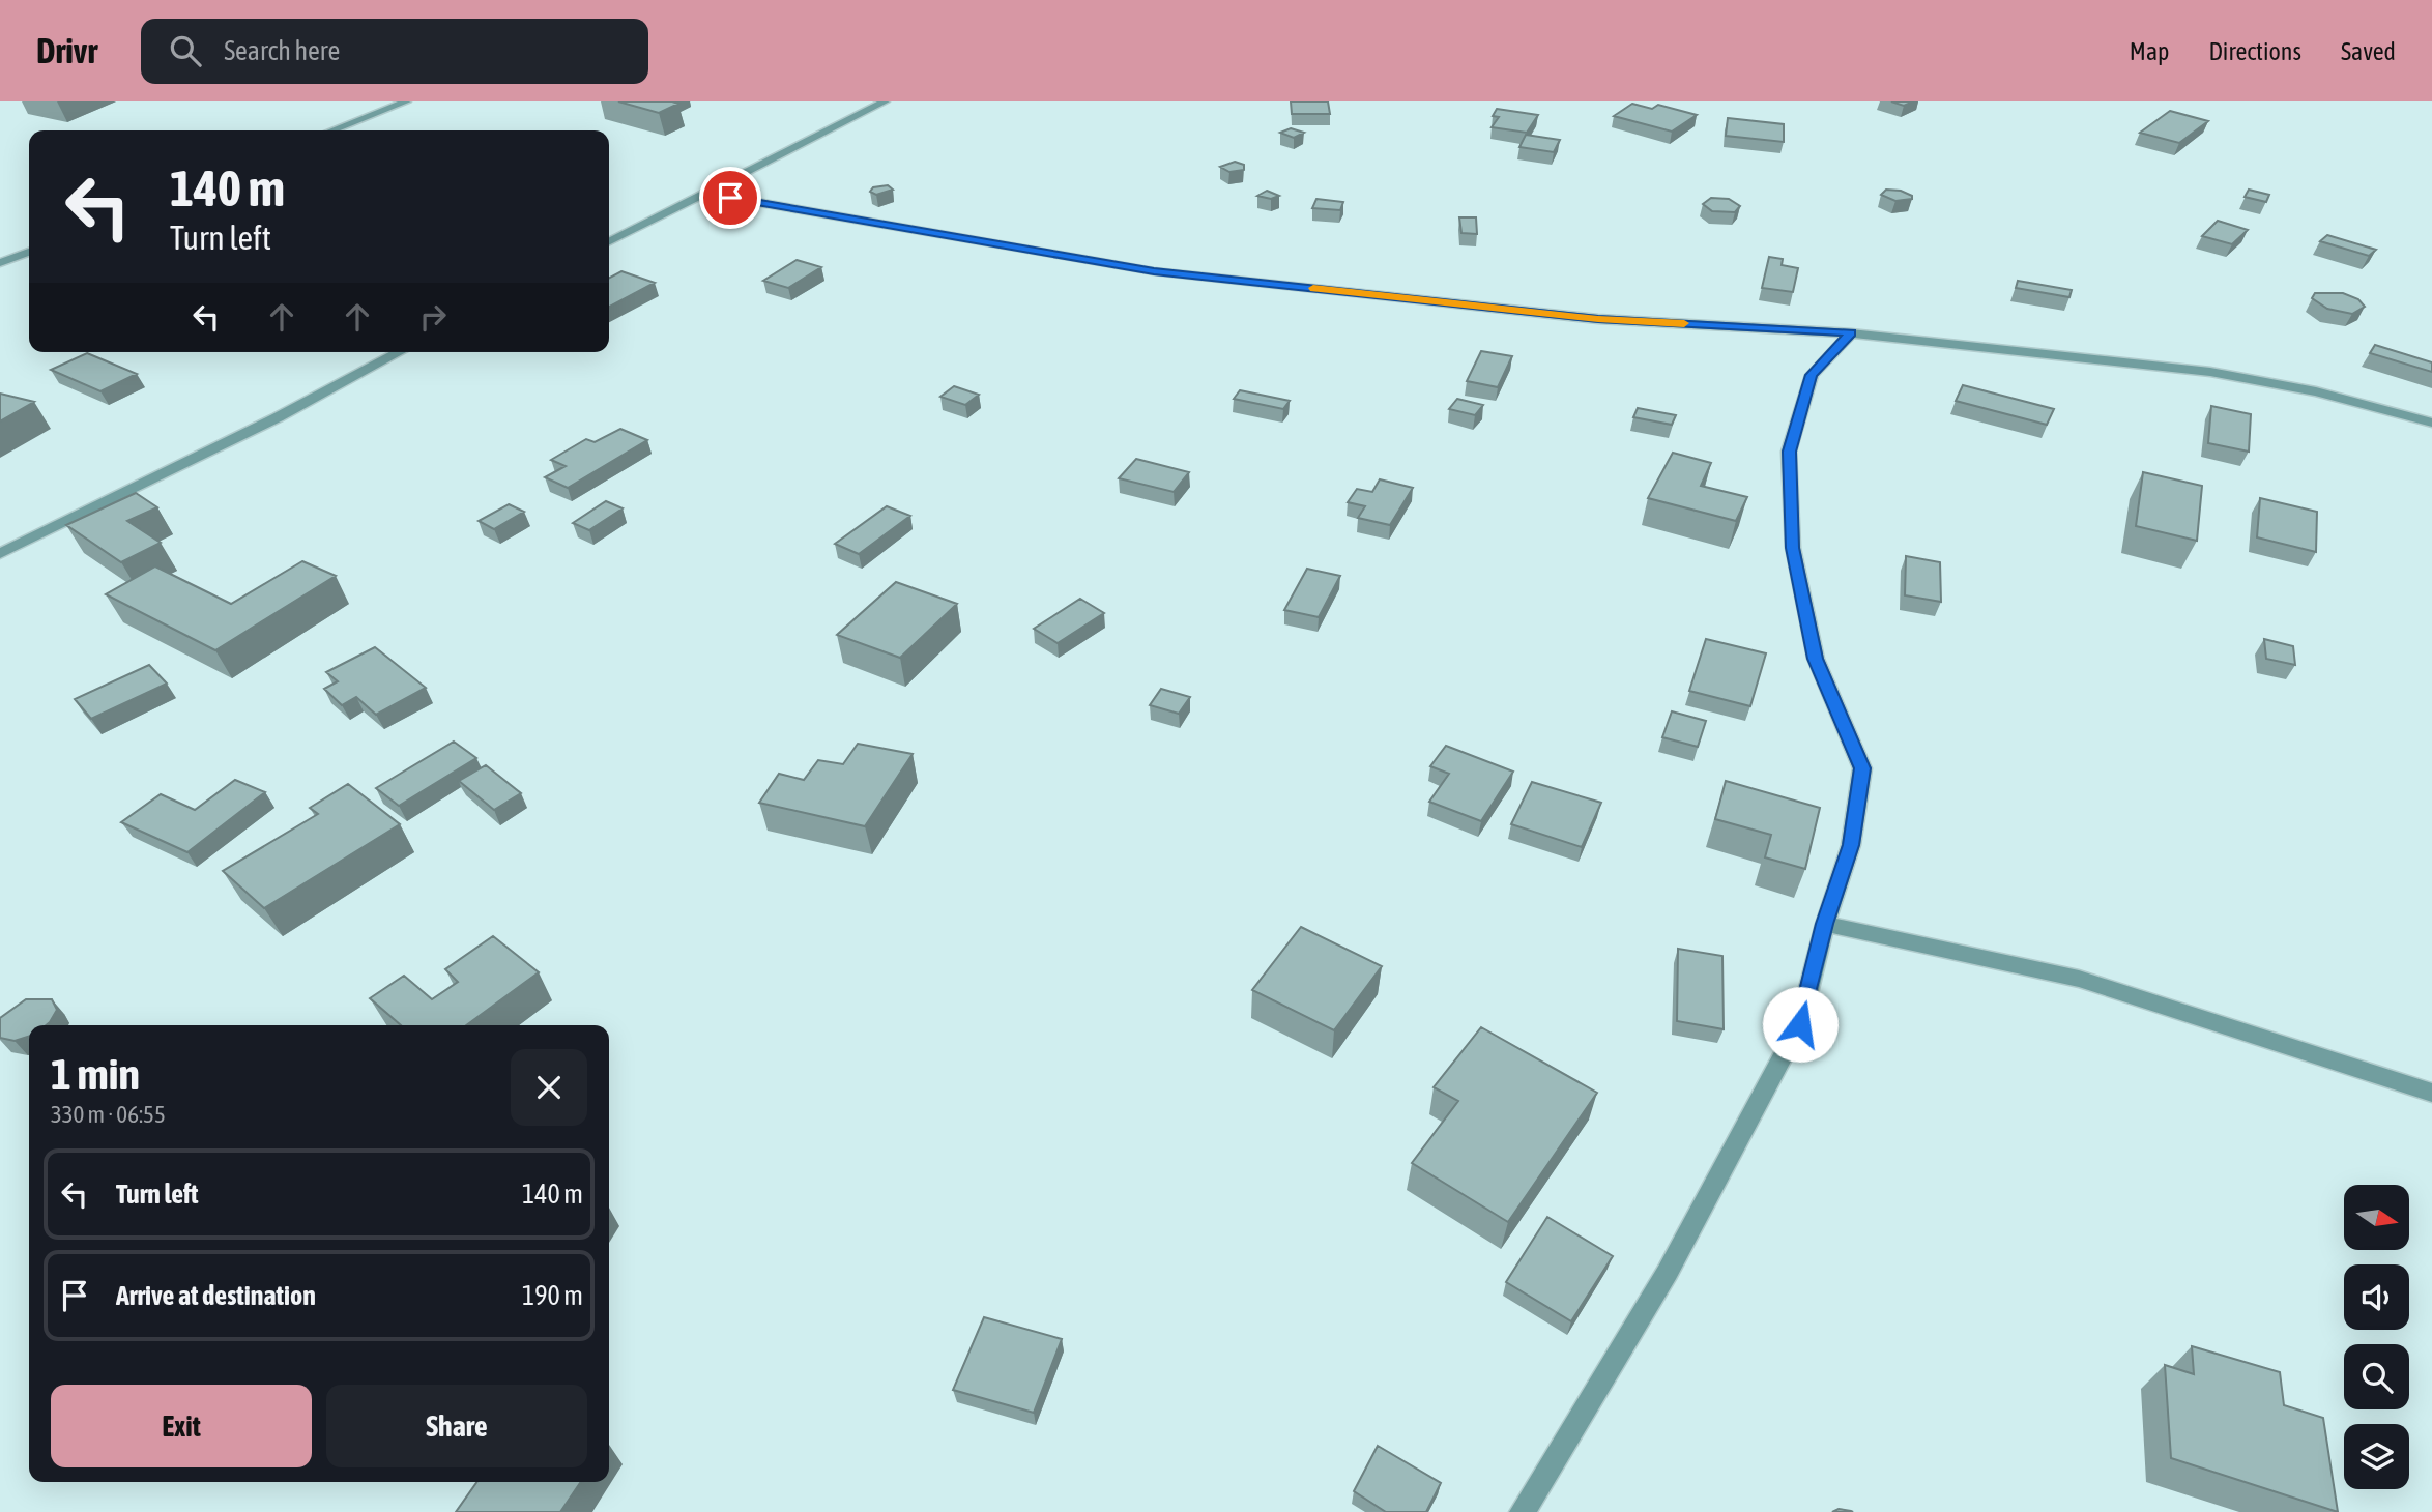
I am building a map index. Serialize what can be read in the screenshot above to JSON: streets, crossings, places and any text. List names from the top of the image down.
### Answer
{
  "north": "right",
  "page": {
    "header": "Drivr",
    "search": "Search here",
    "nav": ["Map", "Directions", "Saved"],
    "turn": ["140 m", "Turn left"],
    "heading": ["1 min", "330 m · 06:55"],
    "list": [
      {
        "name": "Turn left",
        "value": "140 m"
      },
      {
        "name": "Arrive at destination",
        "value": "190 m"
      }
    ],
    "buttons": ["Exit", "Share"]
  }
}
